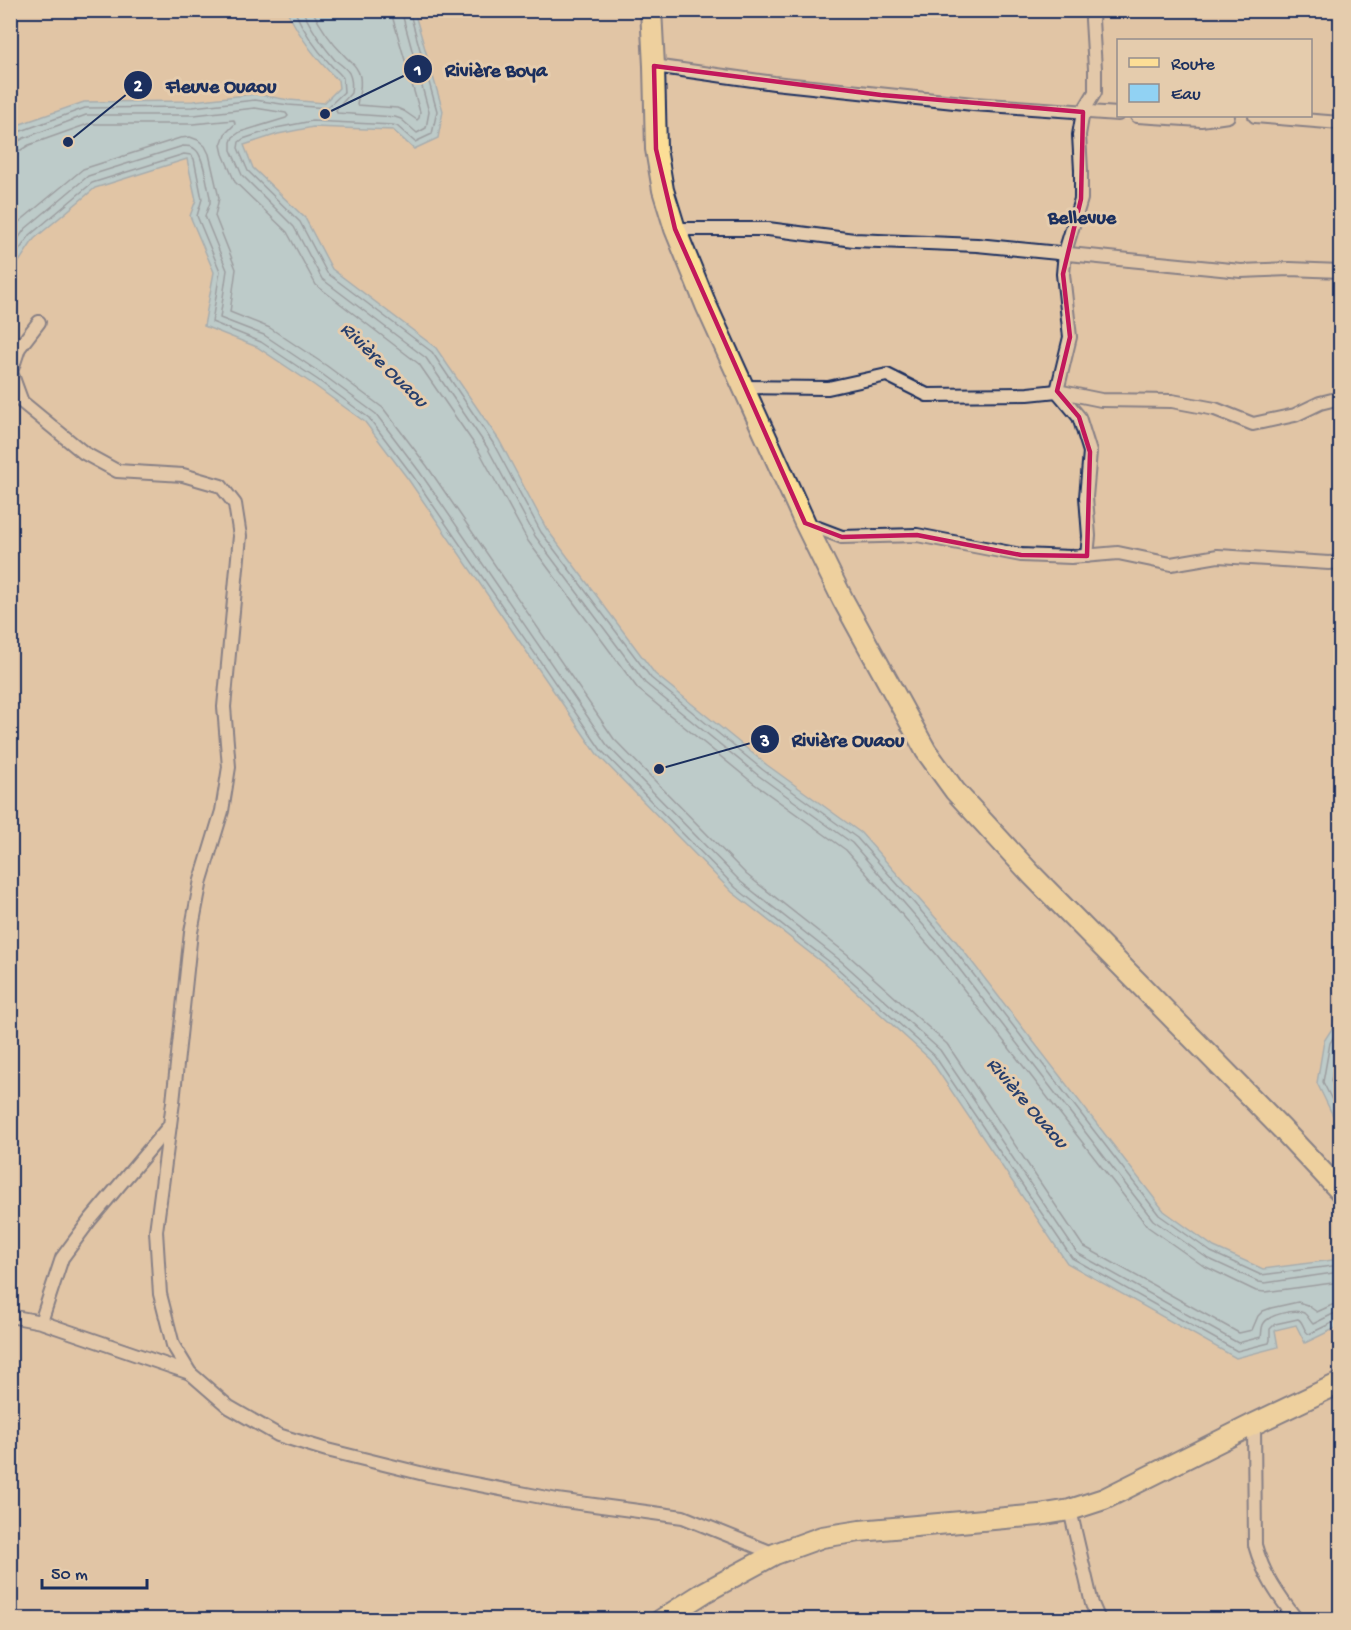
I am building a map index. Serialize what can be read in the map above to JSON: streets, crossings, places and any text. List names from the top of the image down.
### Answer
{
  "districts": ["Bellevue"],
  "water": ["Rivière Ouaou"],
  "places": ["Rivière Boya", "Fleuve Ouaou", "Rivière Ouaou"],
  "legend": ["Route", "Eau"],
  "scale_bar": "50 m"
}
